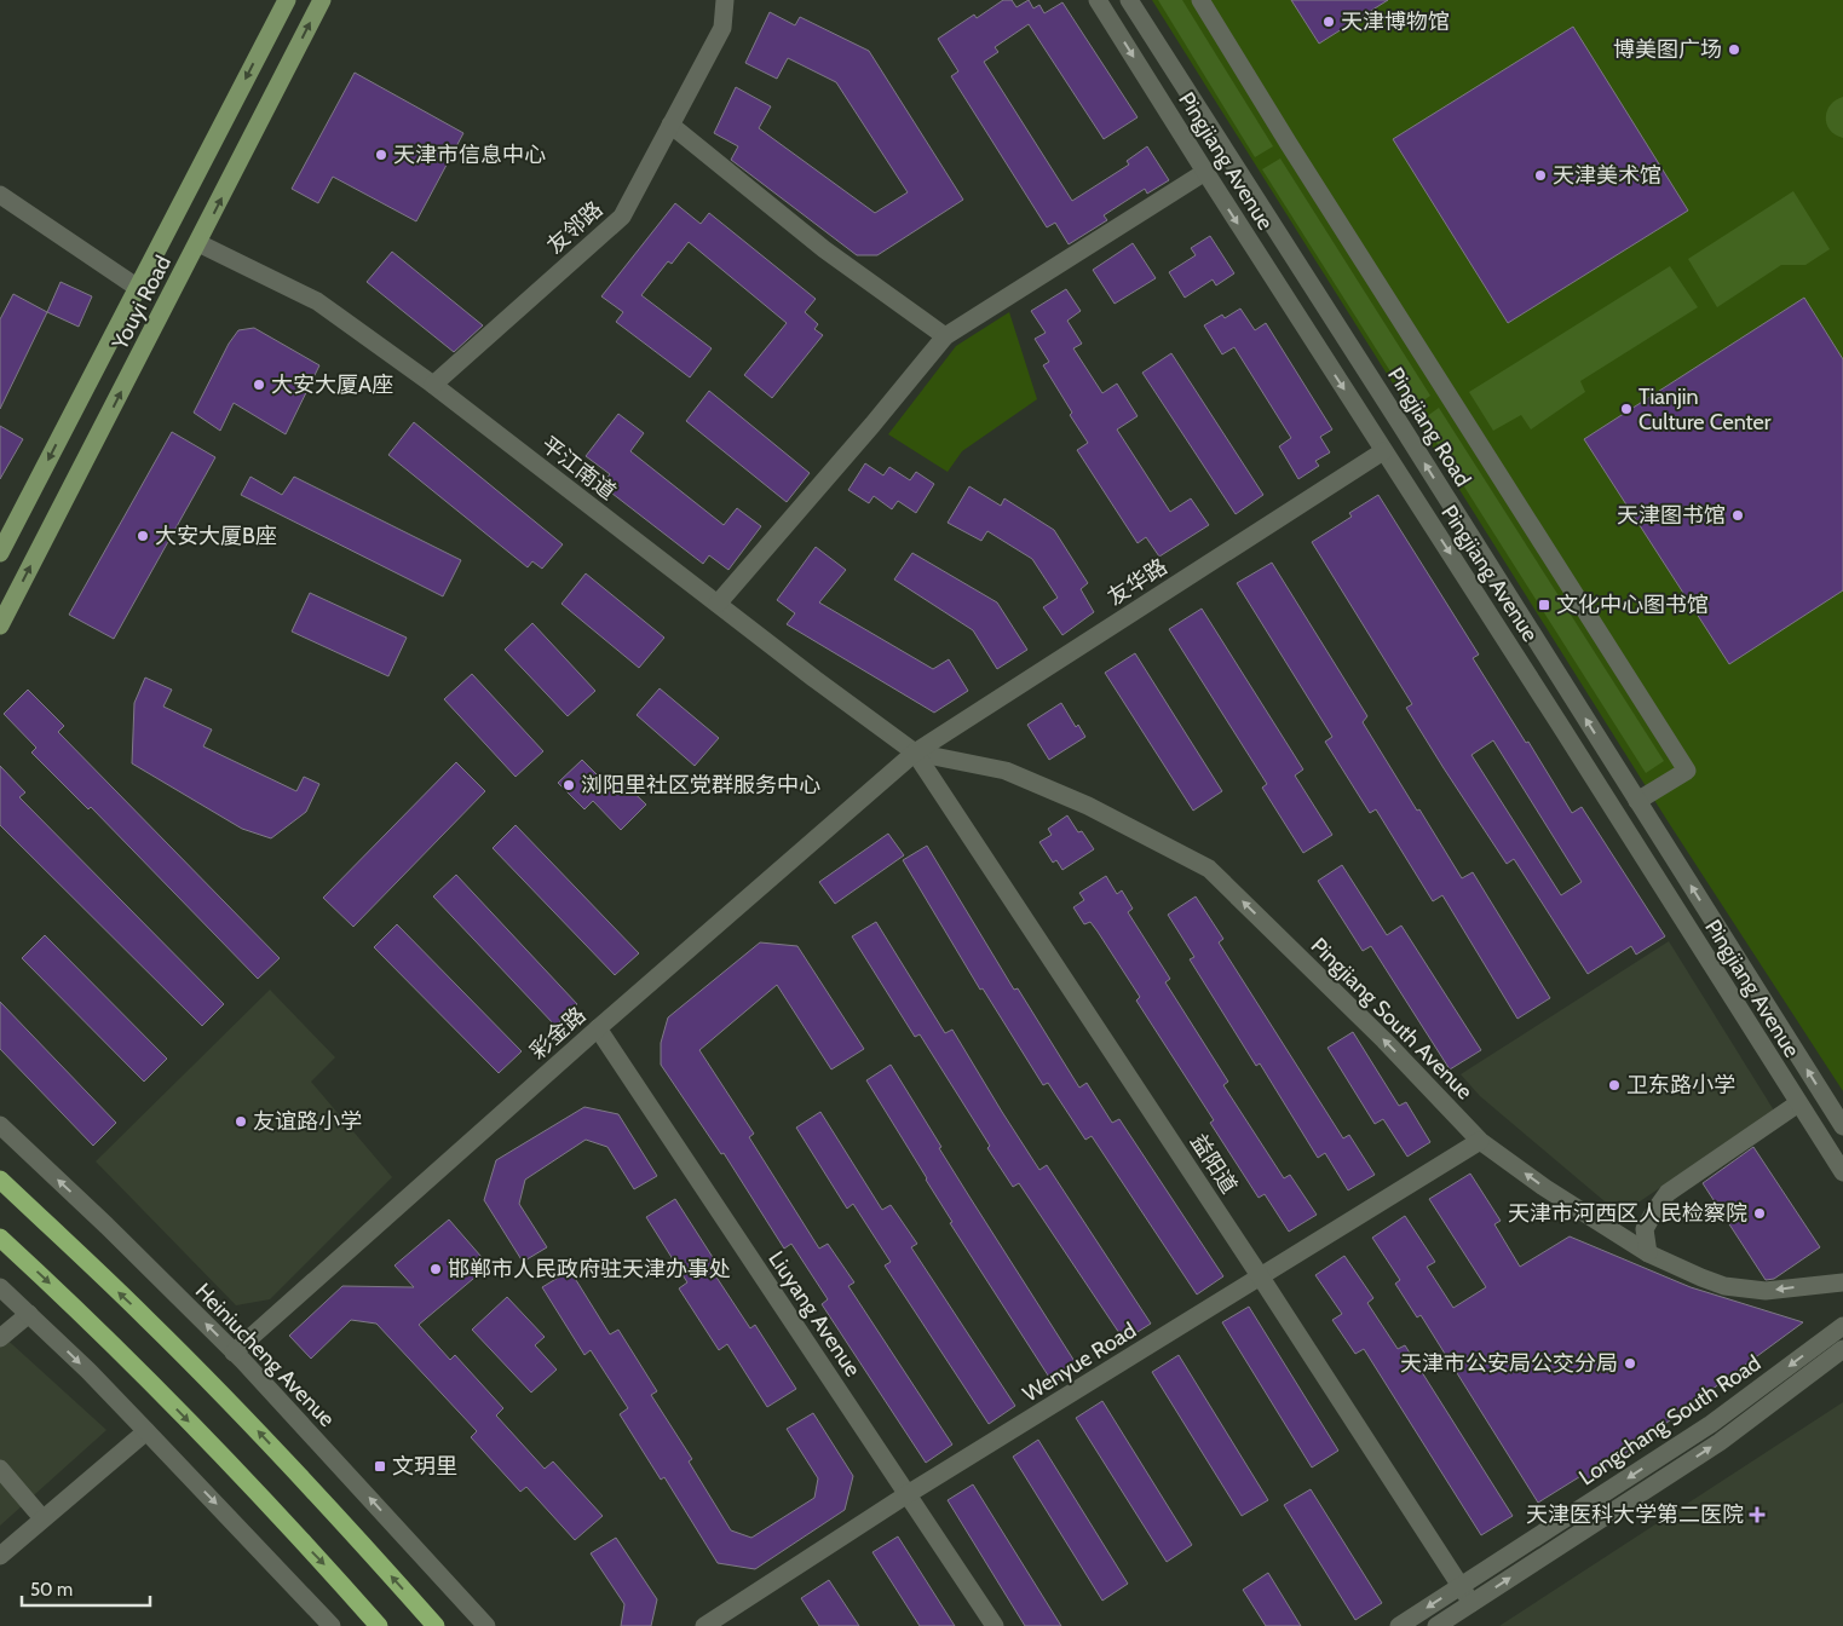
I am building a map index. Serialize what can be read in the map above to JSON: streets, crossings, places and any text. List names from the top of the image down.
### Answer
{
  "streets": {
    "main road": ["Youyi Road"],
    "street": [
      "Pingjiang Avenue",
      "友邻路",
      "Pingjiang Road",
      "平江南道",
      "友华路",
      "Pingjiang South Avenue",
      "彩金路",
      "益阳道",
      "Liuyang Avenue",
      "Heiniucheng Avenue",
      "Wenyue Road",
      "Longchang South Road"
    ]
  },
  "crossings": [
    ["Pingjiang Avenue", "友华路"],
    ["友邻路", "平江南道"],
    ["Youyi Road", "平江南道"],
    ["平江南道", "友华路"],
    ["平江南道", "Pingjiang South Avenue"],
    ["平江南道", "彩金路"],
    ["平江南道", "益阳道"],
    ["友华路", "Pingjiang South Avenue"],
    ["友华路", "彩金路"],
    ["友华路", "益阳道"],
    ["Pingjiang South Avenue", "彩金路"],
    ["Pingjiang South Avenue", "益阳道"],
    ["Pingjiang South Avenue", "Wenyue Road"],
    ["彩金路", "益阳道"],
    ["彩金路", "Liuyang Avenue"],
    ["彩金路", "Heiniucheng Avenue"],
    ["益阳道", "Wenyue Road"],
    ["益阳道", "Longchang South Road"],
    ["Liuyang Avenue", "Wenyue Road"]
  ],
  "one_way": ["Pingjiang South Avenue"],
  "places": {
    "other": [
      "天津博物馆",
      "博美图广场",
      "天津市信息中心",
      "天津美术馆",
      "大安大厦A座",
      "Tianjin Culture Center",
      "天津图书馆",
      "大安大厦B座",
      "浏阳里社区党群服务中心",
      "卫东路小学",
      "友谊路小学",
      "天津市河西区人民检察院",
      "邯郸市人民政府驻天津办事处",
      "天津市公安局公交分局"
    ],
    "transit": ["文化中心图书馆", "文玥里"],
    "health": ["天津医科大学第二医院"]
  },
  "scale_bar": "50 m"
}
